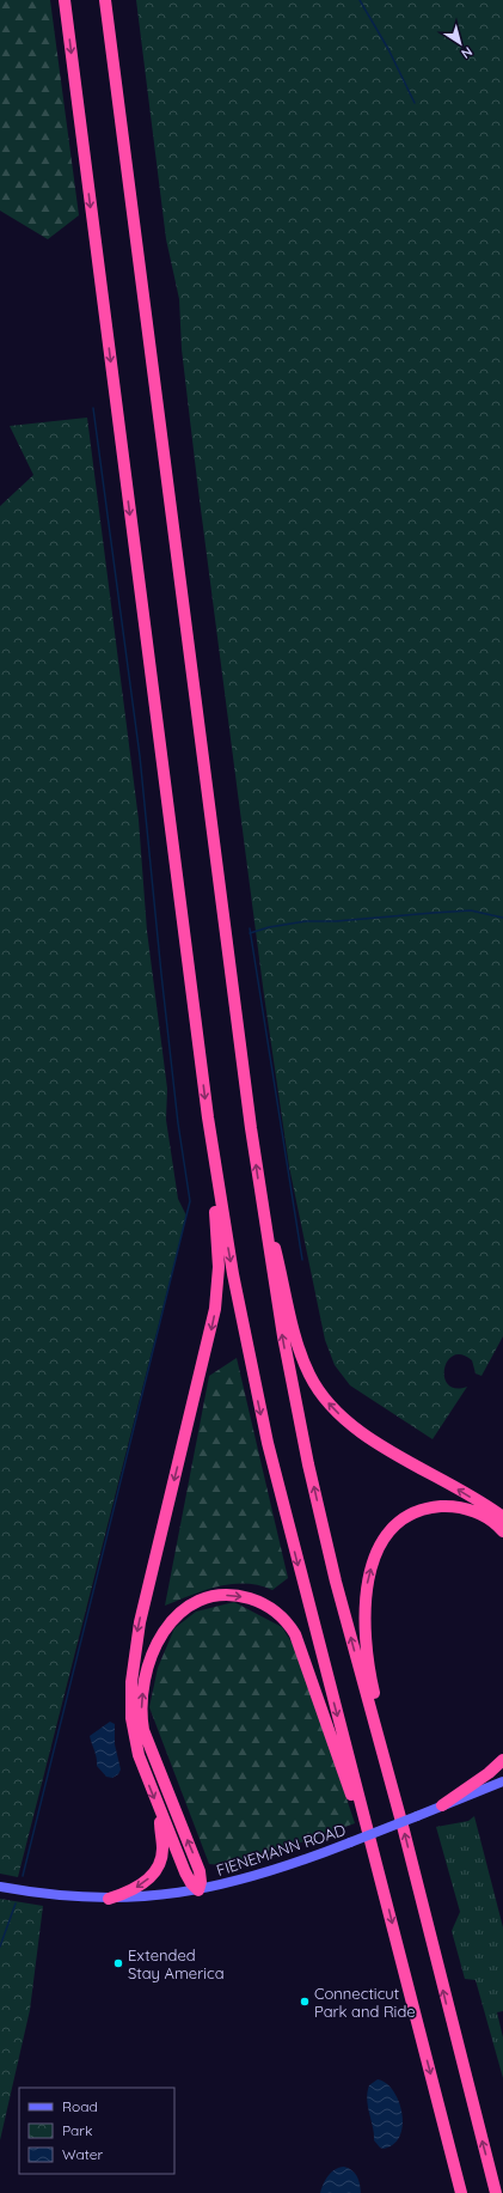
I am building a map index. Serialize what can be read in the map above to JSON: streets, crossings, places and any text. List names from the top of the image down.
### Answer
{
  "streets": {
    "main road": ["FIENEMANN ROAD"]
  },
  "places": ["Extended Stay America", "Connecticut Park and Ride"],
  "legend": ["Road", "Park", "Water"],
  "north": "bottom right"
}
